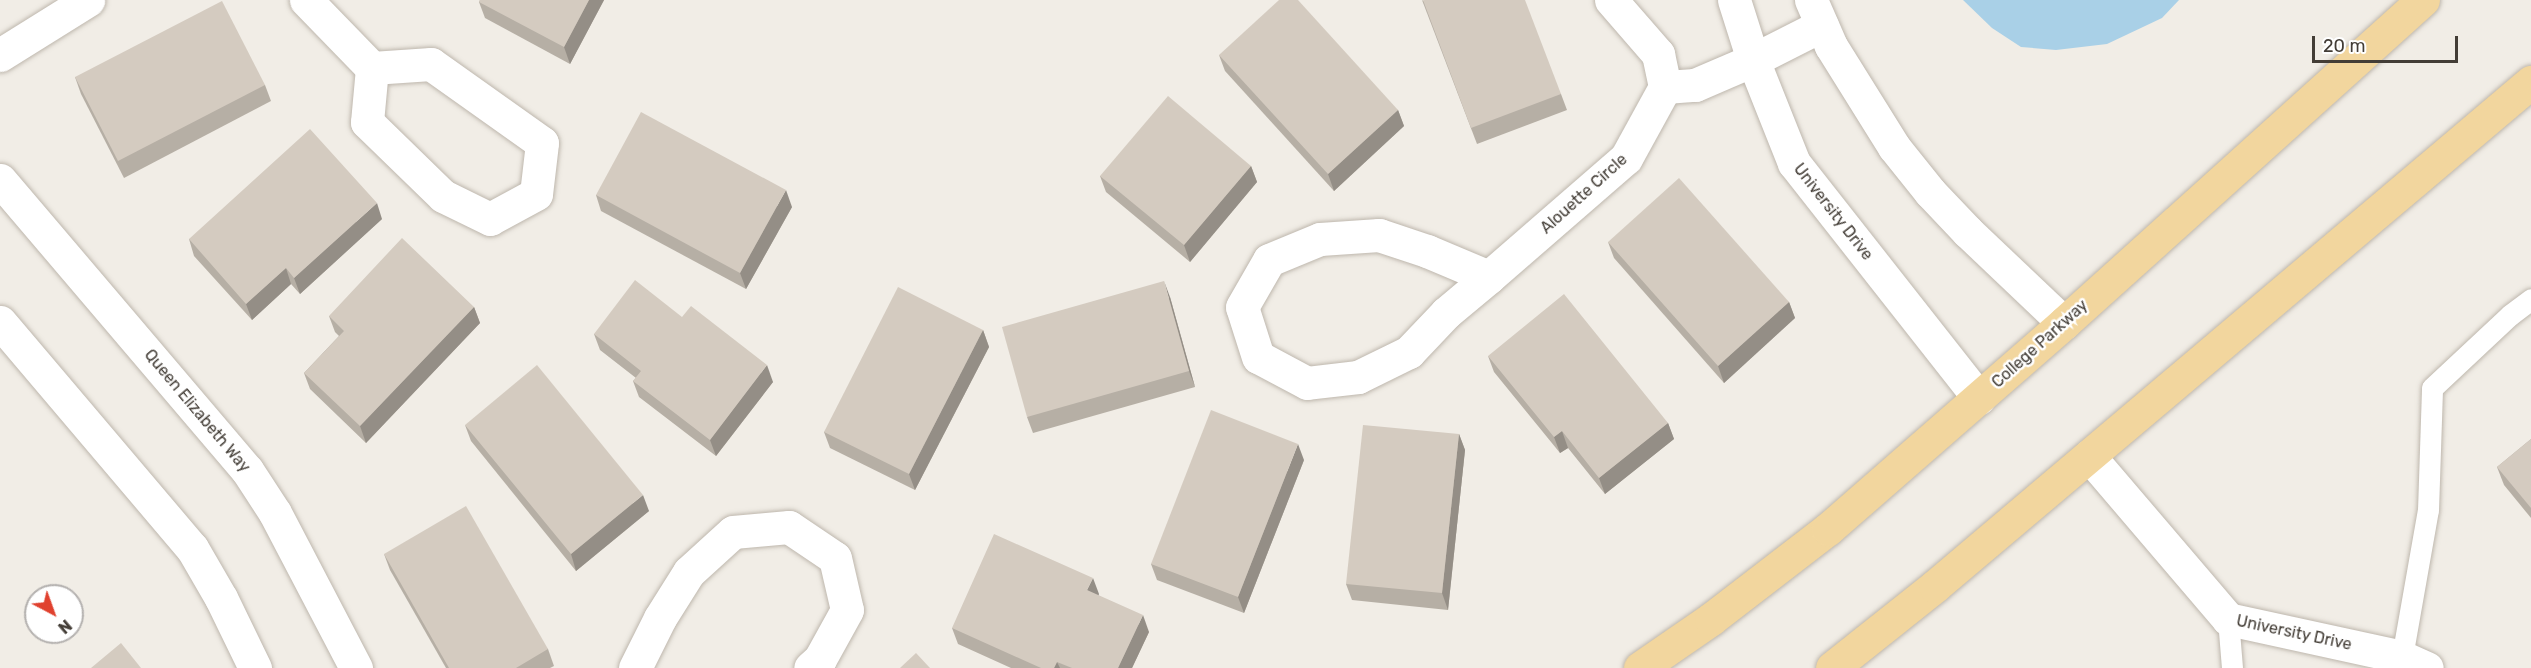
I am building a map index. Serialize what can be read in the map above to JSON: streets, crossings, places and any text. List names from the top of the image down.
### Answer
{
  "streets": {
    "main road": ["College Parkway"],
    "street": ["Alouette Circle", "University Drive", "Queen Elizabeth Way"]
  },
  "crossings": [
    ["University Drive", "College Parkway"]
  ],
  "scale_bar": "20 m",
  "north": "bottom right"
}
